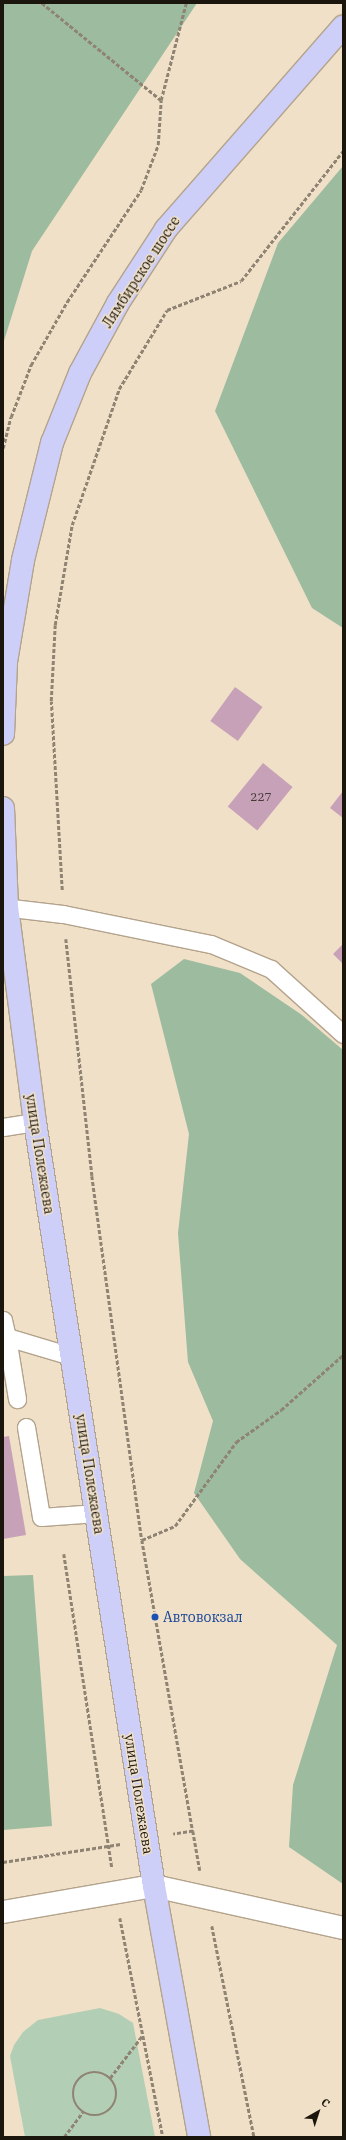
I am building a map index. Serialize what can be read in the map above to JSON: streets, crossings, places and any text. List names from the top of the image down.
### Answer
{
  "streets": {
    "main road": ["Лямбирское шоссе", "улица Полежаева"]
  },
  "places": ["Автовокзал"],
  "house_numbers": ["227"],
  "north": "top right"
}
